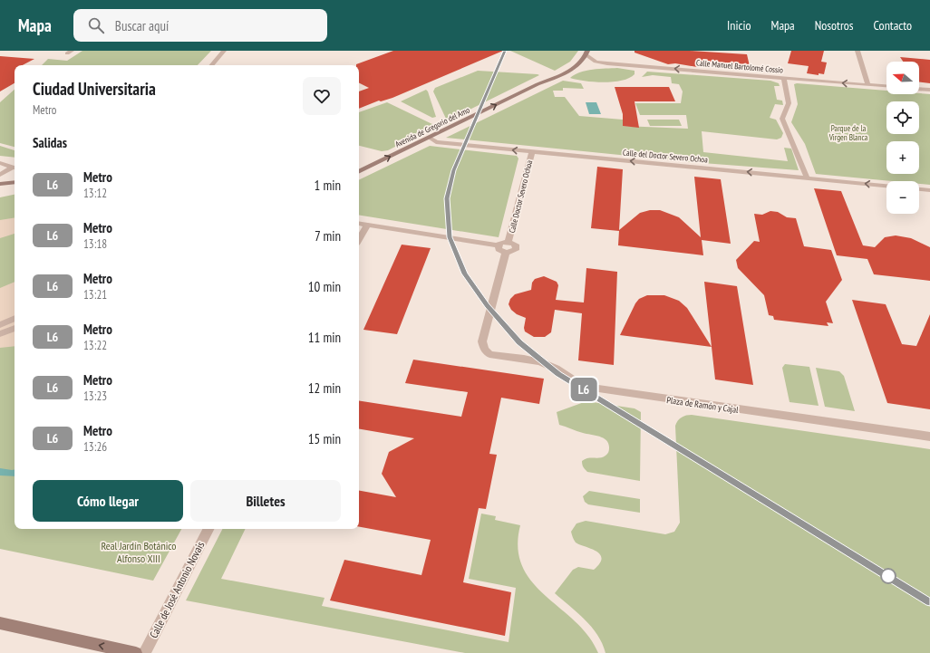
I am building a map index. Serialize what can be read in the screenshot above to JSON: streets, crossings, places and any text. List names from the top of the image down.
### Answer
{
  "streets": {
    "street": [
      "Calle Manuel Bartolomé Cossío",
      "Avenida de Gregorio del Amo",
      "Calle del Doctor Severo Ochoa",
      "Calle Doctor Severo Ochoa",
      "Plaza de Ramón y Cajal",
      "Calle de José Antonio Novais"
    ]
  },
  "crossings": [
    ["Calle Manuel Bartolomé Cossío", "Avenida de Gregorio del Amo"],
    ["Avenida de Gregorio del Amo", "Calle del Doctor Severo Ochoa"],
    ["Calle del Doctor Severo Ochoa", "Calle Doctor Severo Ochoa"],
    ["Calle Doctor Severo Ochoa", "Plaza de Ramón y Cajal"]
  ],
  "one_way": ["Calle Manuel Bartolomé Cossío", "Avenida de Gregorio del Amo", "Calle del Doctor Severo Ochoa"],
  "parks": ["Parque de la Virgen Blanca", "Real Jardín Botánico Alfonso XIII"],
  "lines": ["metro line L6"],
  "north": "left",
  "page": {
    "header": "Mapa",
    "search": "Buscar aquí",
    "nav": [
      "Inicio",
      "Mapa",
      "Nosotros",
      "Contacto"
    ],
    "on_map": "L6",
    "map_buttons": ["+", "−"],
    "heading": [
      ["Ciudad Universitaria", "Metro"],
      "Salidas"
    ],
    "list": [
      {
        "mark": "L6",
        "name": "Metro",
        "note": "13:12",
        "value": "1 min"
      },
      {
        "mark": "L6",
        "name": "Metro",
        "note": "13:18",
        "value": "7 min"
      },
      {
        "mark": "L6",
        "name": "Metro",
        "note": "13:21",
        "value": "10 min"
      },
      {
        "mark": "L6",
        "name": "Metro",
        "note": "13:22",
        "value": "11 min"
      },
      {
        "mark": "L6",
        "name": "Metro",
        "note": "13:23",
        "value": "12 min"
      },
      {
        "mark": "L6",
        "name": "Metro",
        "note": "13:26",
        "value": "15 min"
      }
    ],
    "buttons": ["Cómo llegar", "Billetes"]
  }
}
